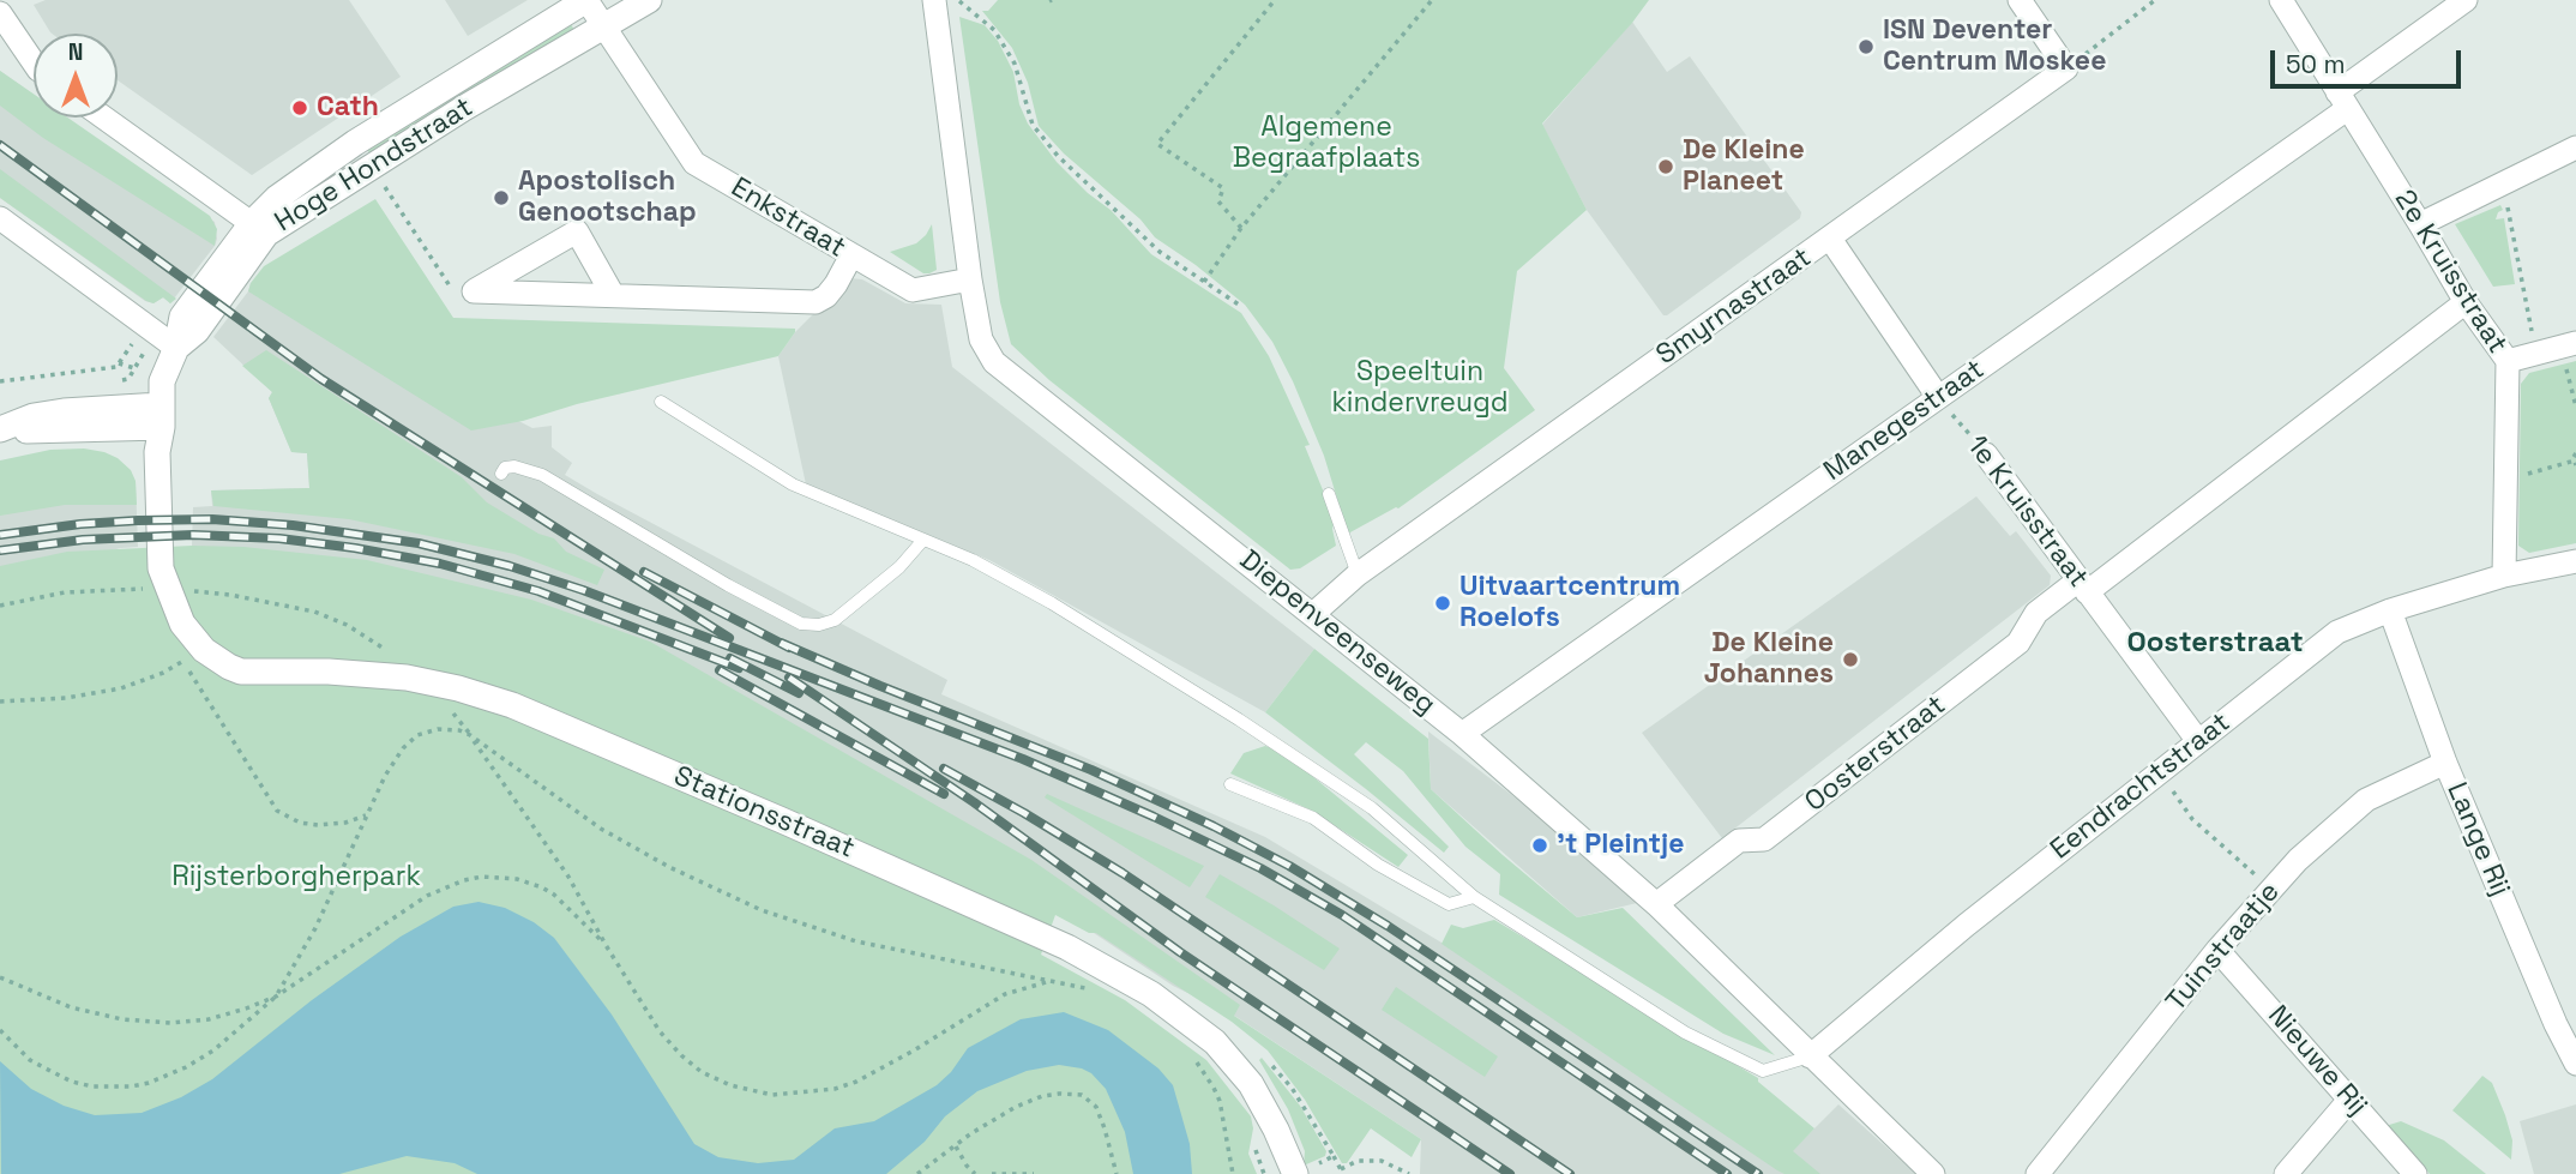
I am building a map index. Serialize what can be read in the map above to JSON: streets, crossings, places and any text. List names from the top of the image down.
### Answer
{
  "streets": {
    "street": [
      "Hoge Hondstraat",
      "Enkstraat",
      "2e Kruisstraat",
      "Smyrnastraat",
      "Manegestraat",
      "1e Kruisstraat",
      "Diepenveenseweg",
      "Oosterstraat",
      "Eendrachtstraat",
      "Stationsstraat",
      "Lange Rij",
      "Tuinstraatje",
      "Nieuwe Rij"
    ]
  },
  "crossings": [
    ["Hoge Hondstraat", "Enkstraat"],
    ["Enkstraat", "Diepenveenseweg"],
    ["2e Kruisstraat", "Manegestraat"],
    ["2e Kruisstraat", "Oosterstraat"],
    ["2e Kruisstraat", "Eendrachtstraat"],
    ["Smyrnastraat", "Diepenveenseweg"],
    ["Manegestraat", "1e Kruisstraat"],
    ["Manegestraat", "Diepenveenseweg"],
    ["1e Kruisstraat", "Oosterstraat"],
    ["1e Kruisstraat", "Eendrachtstraat"],
    ["Diepenveenseweg", "Oosterstraat"],
    ["Diepenveenseweg", "Eendrachtstraat"],
    ["Eendrachtstraat", "Lange Rij"],
    ["Lange Rij", "Tuinstraatje"],
    ["Tuinstraatje", "Nieuwe Rij"]
  ],
  "districts": ["Oosterstraat"],
  "parks": ["Algemene Begraafplaats", "Speeltuin kindervreugd", "Rijsterborgherpark"],
  "places": [
    "ISN Deventer Centrum Moskee",
    "Cath",
    "De Kleine Planeet",
    "Apostolisch Genootschap",
    "Uitvaartcentrum Roelofs",
    "De Kleine Johannes",
    "'t Pleintje"
  ],
  "scale_bar": "50 m",
  "north": "top"
}
